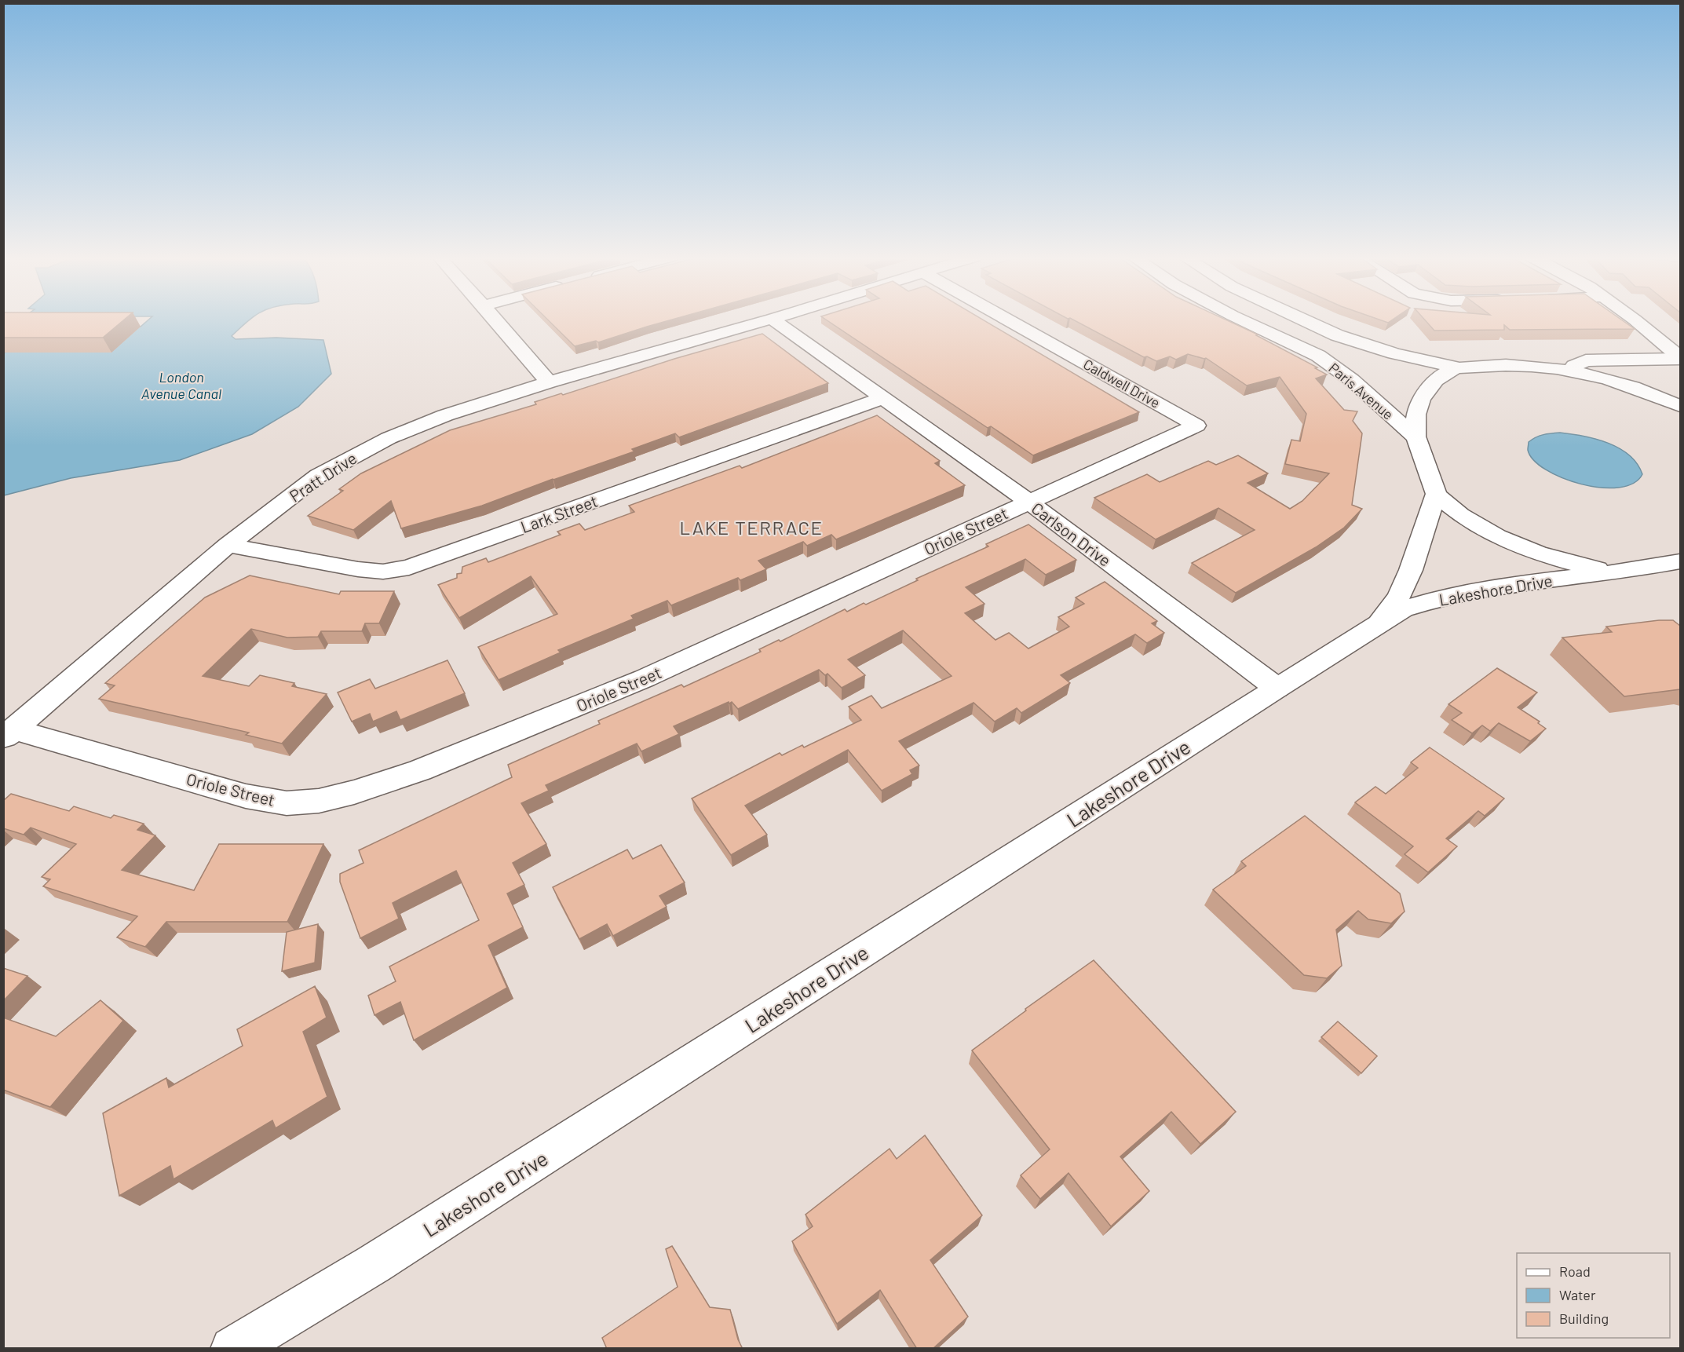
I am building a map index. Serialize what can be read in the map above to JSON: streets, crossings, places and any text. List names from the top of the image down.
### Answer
{
  "streets": {
    "street": [
      "Caldwell Drive",
      "Paris Avenue",
      "Pratt Drive",
      "Lark Street",
      "Oriole Street",
      "Carlson Drive",
      "Lakeshore Drive"
    ]
  },
  "crossings": [
    ["Caldwell Drive", "Oriole Street"],
    ["Paris Avenue", "Lakeshore Drive"],
    ["Pratt Drive", "Lark Street"],
    ["Pratt Drive", "Oriole Street"],
    ["Lark Street", "Carlson Drive"],
    ["Oriole Street", "Carlson Drive"],
    ["Carlson Drive", "Lakeshore Drive"]
  ],
  "districts": ["LAKE TERRACE"],
  "water": ["London Avenue Canal"],
  "legend": ["Road", "Water", "Building"]
}
